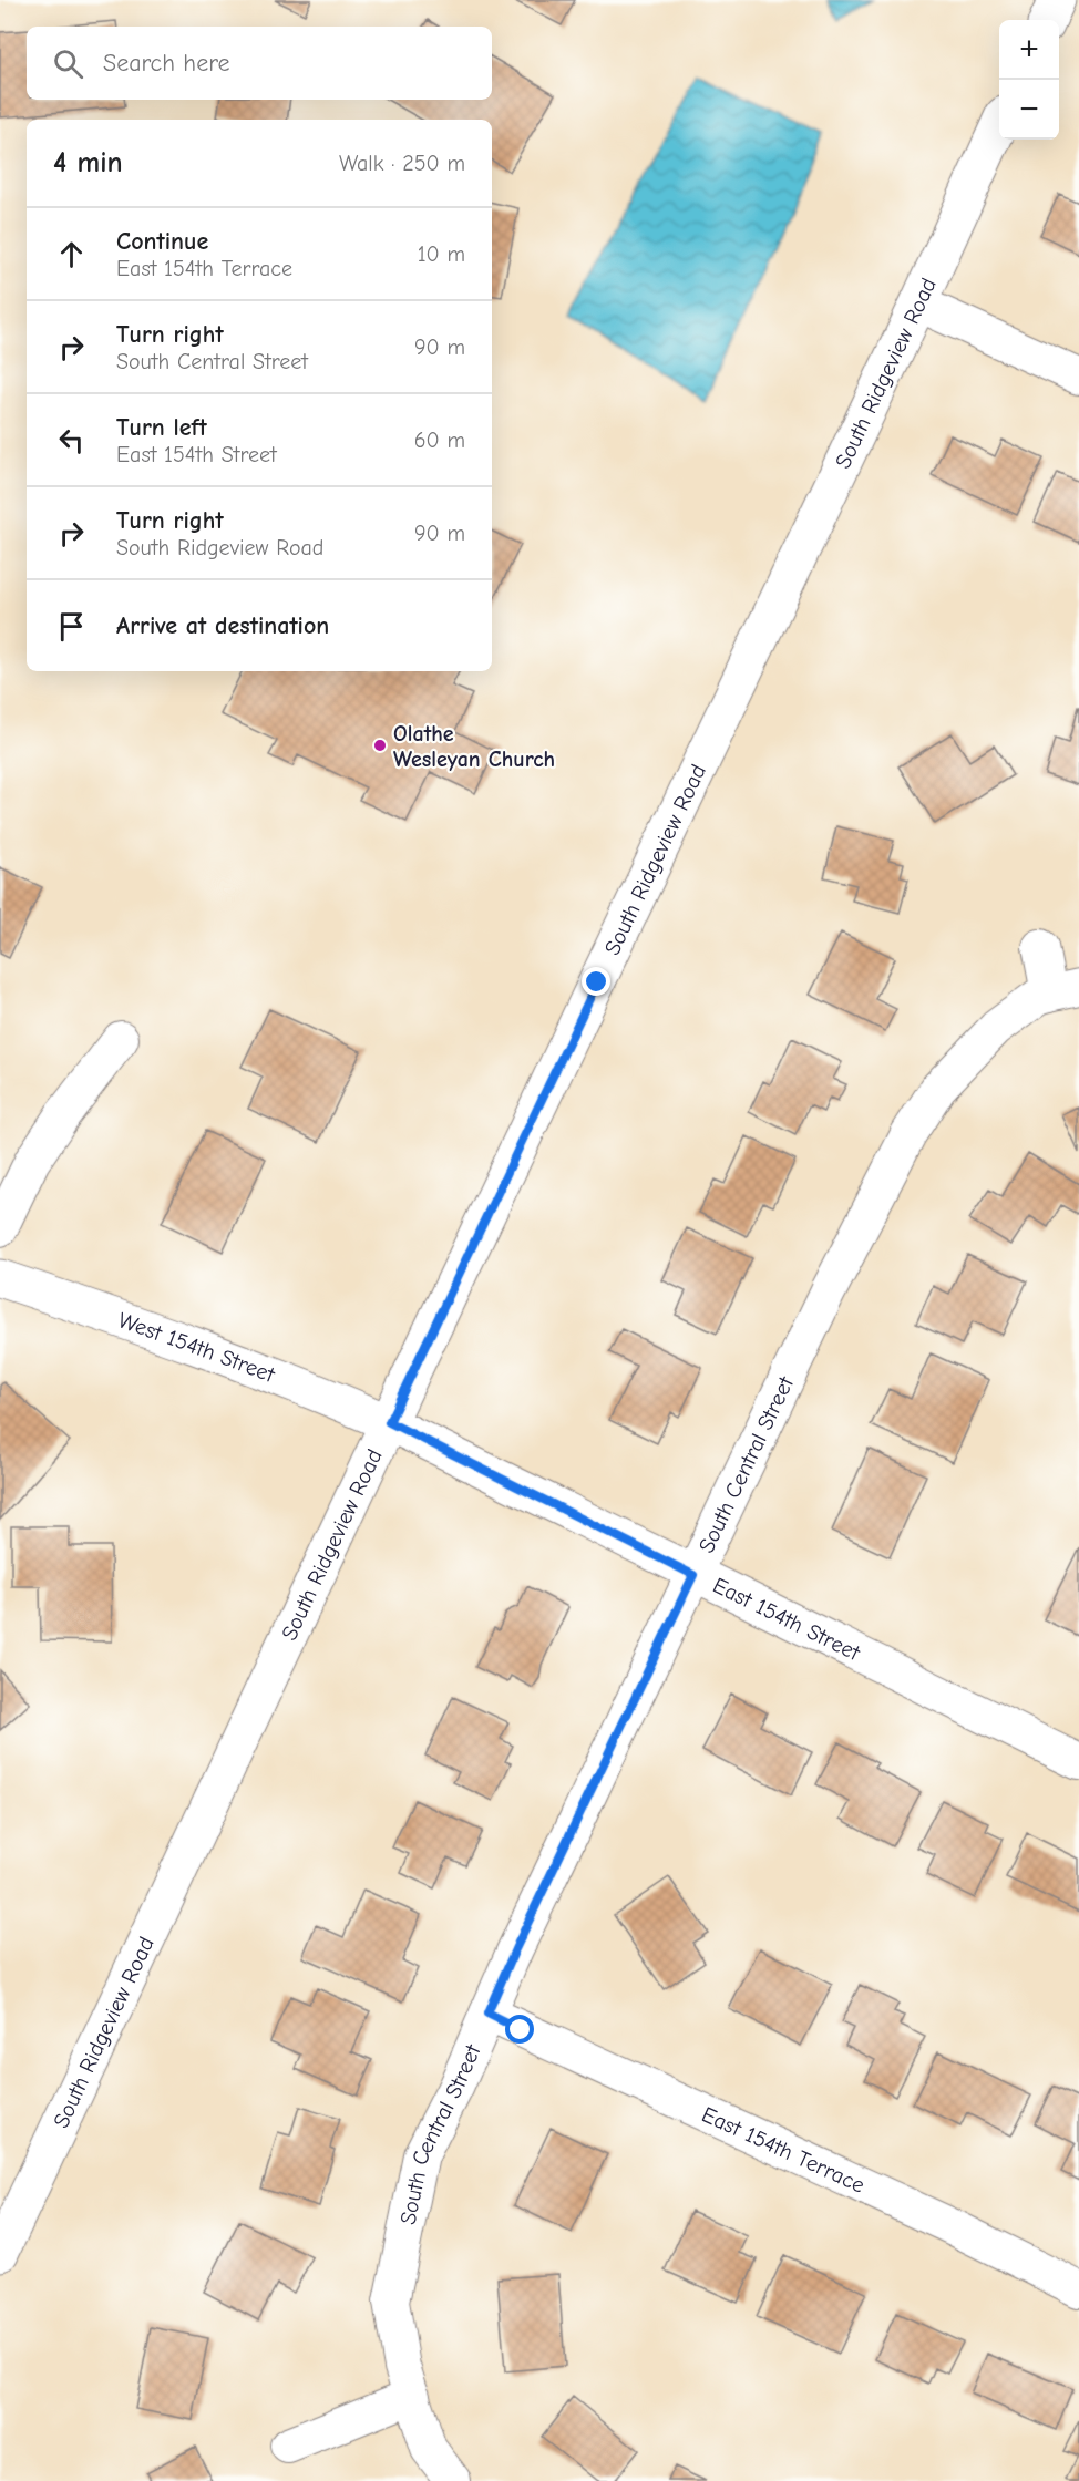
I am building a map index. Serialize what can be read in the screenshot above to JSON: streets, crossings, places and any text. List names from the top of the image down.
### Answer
{
  "streets": {
    "main road": ["South Ridgeview Road", "West 154th Street"],
    "street": ["South Central Street", "East 154th Street", "East 154th Terrace"]
  },
  "crossings": [
    ["South Ridgeview Road", "West 154th Street"],
    ["South Ridgeview Road", "East 154th Street"],
    ["West 154th Street", "East 154th Street"],
    ["South Central Street", "East 154th Street"],
    ["South Central Street", "East 154th Terrace"]
  ],
  "places": ["Olathe Wesleyan Church"],
  "page": {
    "map_buttons": ["+", "−"],
    "search": "Search here",
    "heading": ["4 min", "Walk · 250 m"],
    "list": [
      ["Continue", "East 154th Terrace", "10 m"],
      ["Turn right", "South Central Street", "90 m"],
      ["Turn left", "East 154th Street", "60 m"],
      ["Turn right", "South Ridgeview Road", "90 m"],
      "Arrive at destination"
    ]
  }
}
